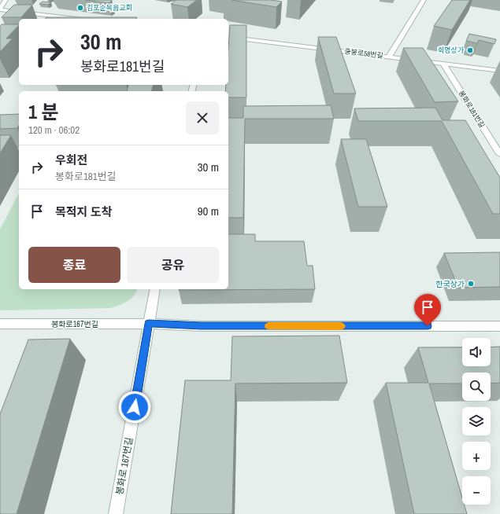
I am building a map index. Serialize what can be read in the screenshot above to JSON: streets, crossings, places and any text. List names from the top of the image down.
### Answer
{
  "streets": {
    "street": [
      "중봉로58번길",
      "봉화로181번길",
      "봉화로167번길",
      "봉화로 167번길"
    ]
  },
  "crossings": [
    ["중봉로58번길", "봉화로181번길"],
    ["봉화로167번길", "봉화로 167번길"]
  ],
  "places": ["김포순복음교회", "희영상가", "한국상가"],
  "page": {
    "turn": ["30 m", "봉화로181번길"],
    "heading": ["1 분", "120 m · 06:02"],
    "list": [
      {
        "name": "우회전",
        "note": "봉화로181번길",
        "value": "30 m"
      },
      {
        "name": "목적지 도착",
        "value": "90 m"
      }
    ],
    "buttons": ["종료", "공유"],
    "map_buttons": ["+", "−"]
  }
}
